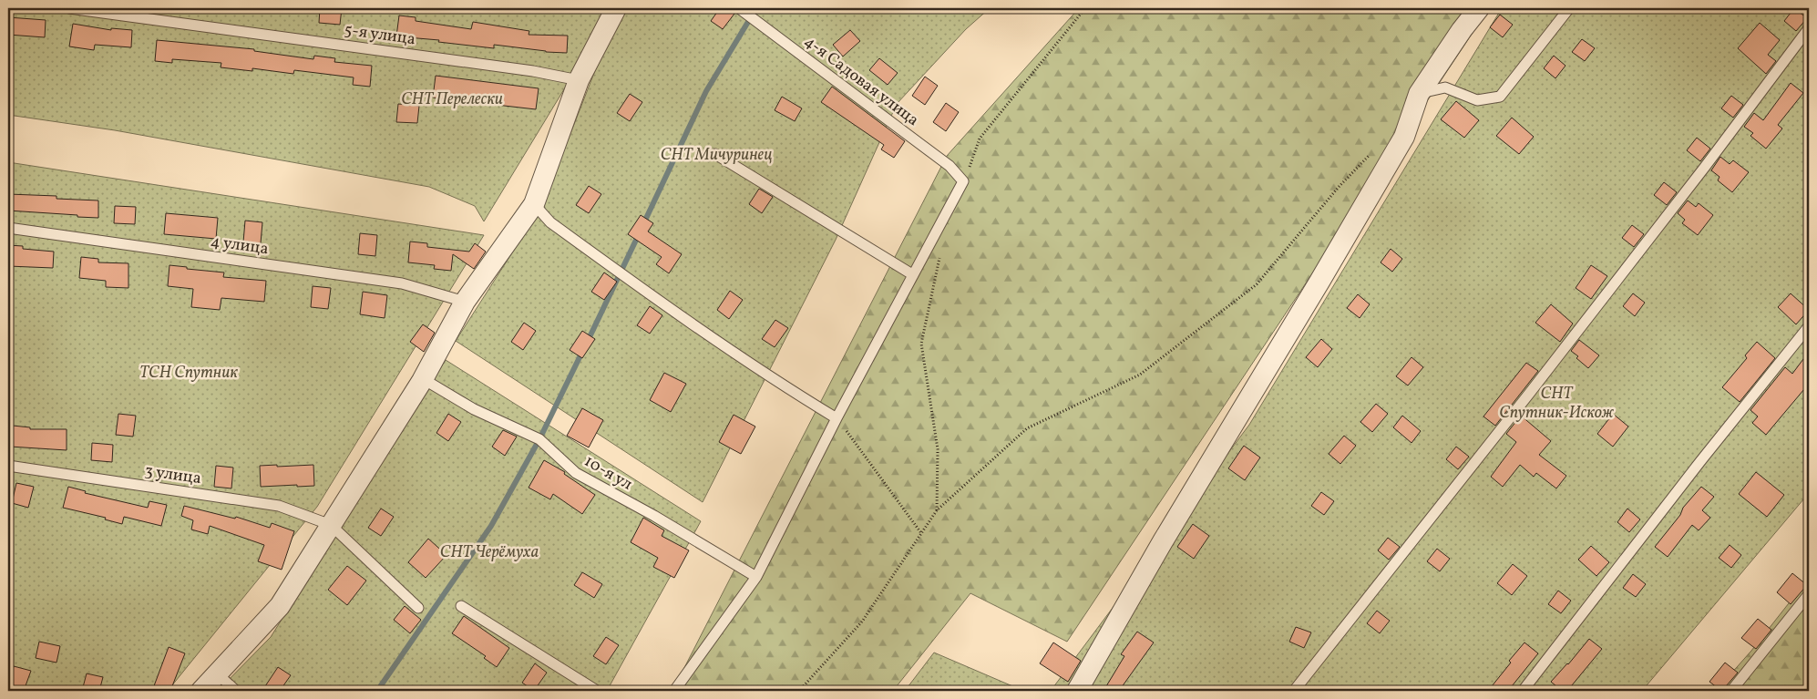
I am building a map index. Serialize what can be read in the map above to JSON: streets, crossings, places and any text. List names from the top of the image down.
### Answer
{
  "streets": {
    "lane": [
      "5-я улица",
      "4-я Садовая улица",
      "4 улица",
      "10-я ул",
      "3 улица"
    ]
  },
  "parks": [
    "СНТ Перелески",
    "СНТ Мичуринец",
    "ТСН Спутник",
    "СНТ Спутник-Искож",
    "СНТ Черёмуха"
  ]
}
